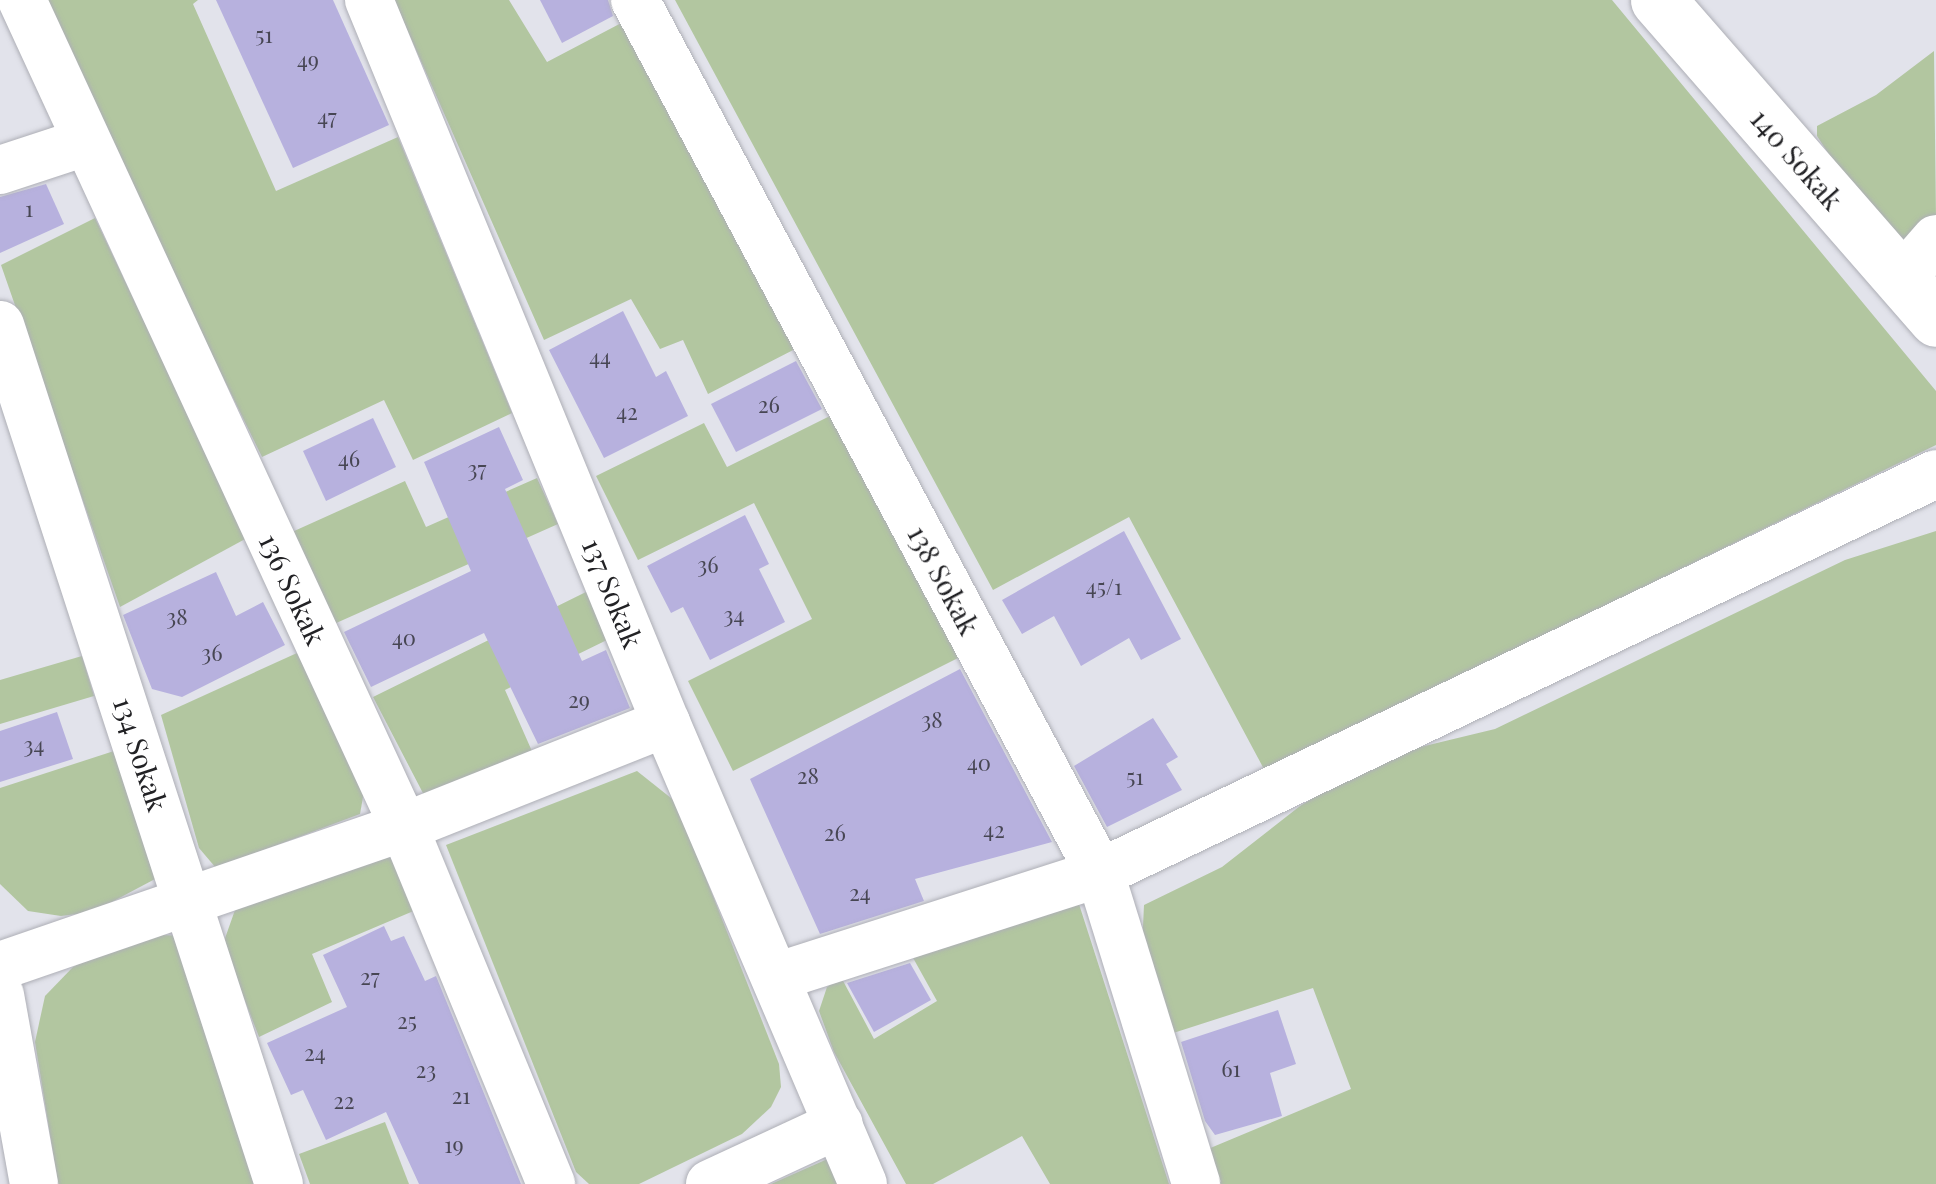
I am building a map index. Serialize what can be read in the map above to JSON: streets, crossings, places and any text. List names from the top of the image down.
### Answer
{
  "streets": {
    "main road": ["140 Sokak"],
    "street": [
      "138 Sokak",
      "136 Sokak",
      "137 Sokak",
      "134 Sokak"
    ]
  },
  "house_numbers": [
    "51",
    "49",
    "47",
    "1",
    "44",
    "26",
    "42",
    "46",
    "37",
    "36",
    "45/1",
    "34",
    "38",
    "40",
    "36",
    "29",
    "38",
    "34",
    "40",
    "28",
    "51",
    "42",
    "26",
    "24",
    "27",
    "25",
    "24",
    "61",
    "23",
    "21",
    "22",
    "19"
  ]
}
